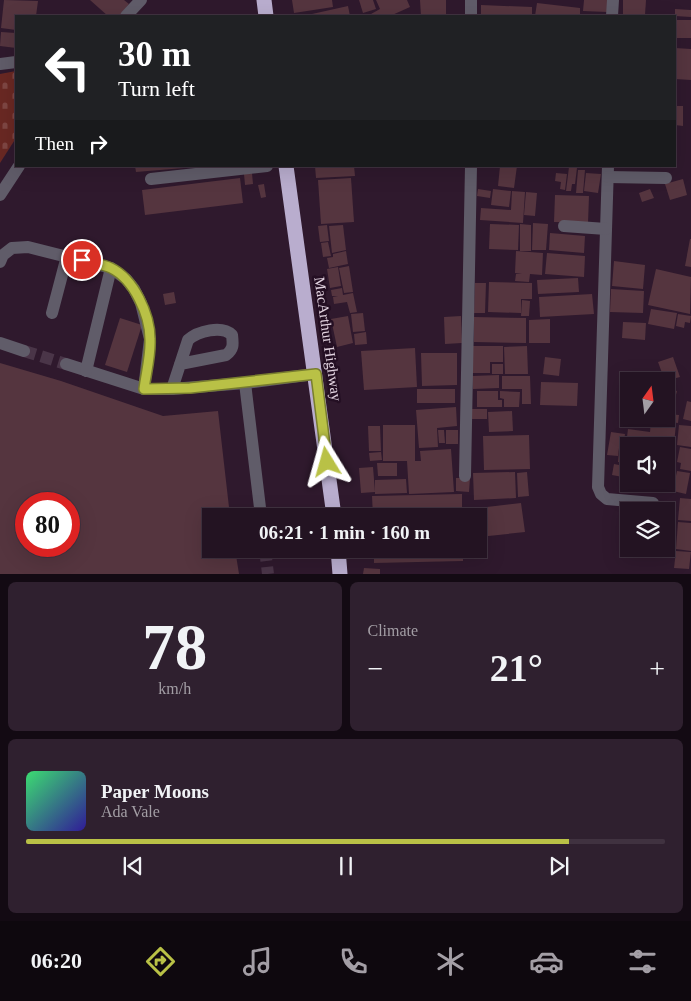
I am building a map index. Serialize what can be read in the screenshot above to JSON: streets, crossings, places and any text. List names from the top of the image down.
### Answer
{
  "streets": {
    "highway": ["MacArthur Highway"]
  },
  "north": "top",
  "page": {
    "turn": ["30 m", "Turn left"],
    "then": "Then",
    "limit": "80",
    "trip": "06:21 · 1 min · 160 m",
    "tile": [
      ["78", "km/h"],
      "Climate"
    ],
    "heat": ["−", "21°", "+"],
    "song": ["Paper Moons", "Ada Vale"],
    "tabs": "06:20"
  }
}
